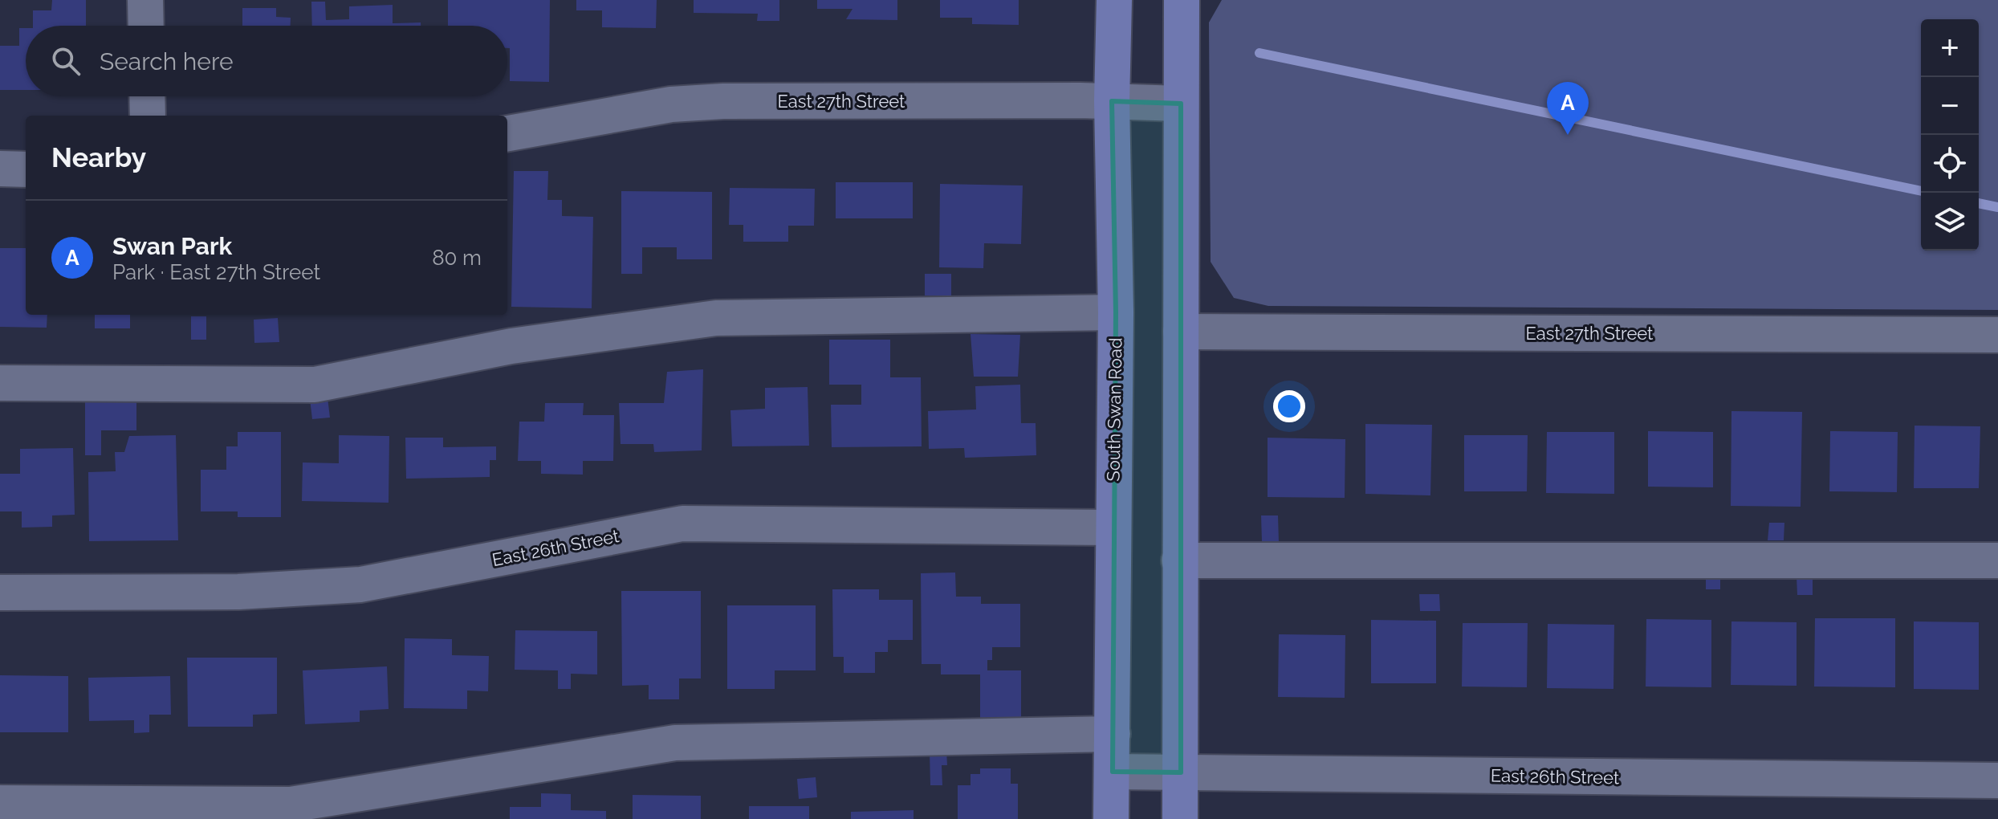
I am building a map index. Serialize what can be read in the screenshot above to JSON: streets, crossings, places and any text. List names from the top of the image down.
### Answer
{
  "streets": {
    "main road": ["South Swan Road"],
    "street": ["East 27th Street", "East 26th Street"]
  },
  "crossings": [
    ["East 27th Street", "South Swan Road"],
    ["South Swan Road", "East 26th Street"]
  ],
  "page": {
    "map_buttons": ["+", "−"],
    "search": "Search here",
    "pins": "A",
    "heading": "Nearby",
    "list": [
      {
        "mark": "A",
        "name": "Swan Park",
        "note": "Park · East 27th Street",
        "value": "80 m"
      }
    ]
  }
}
